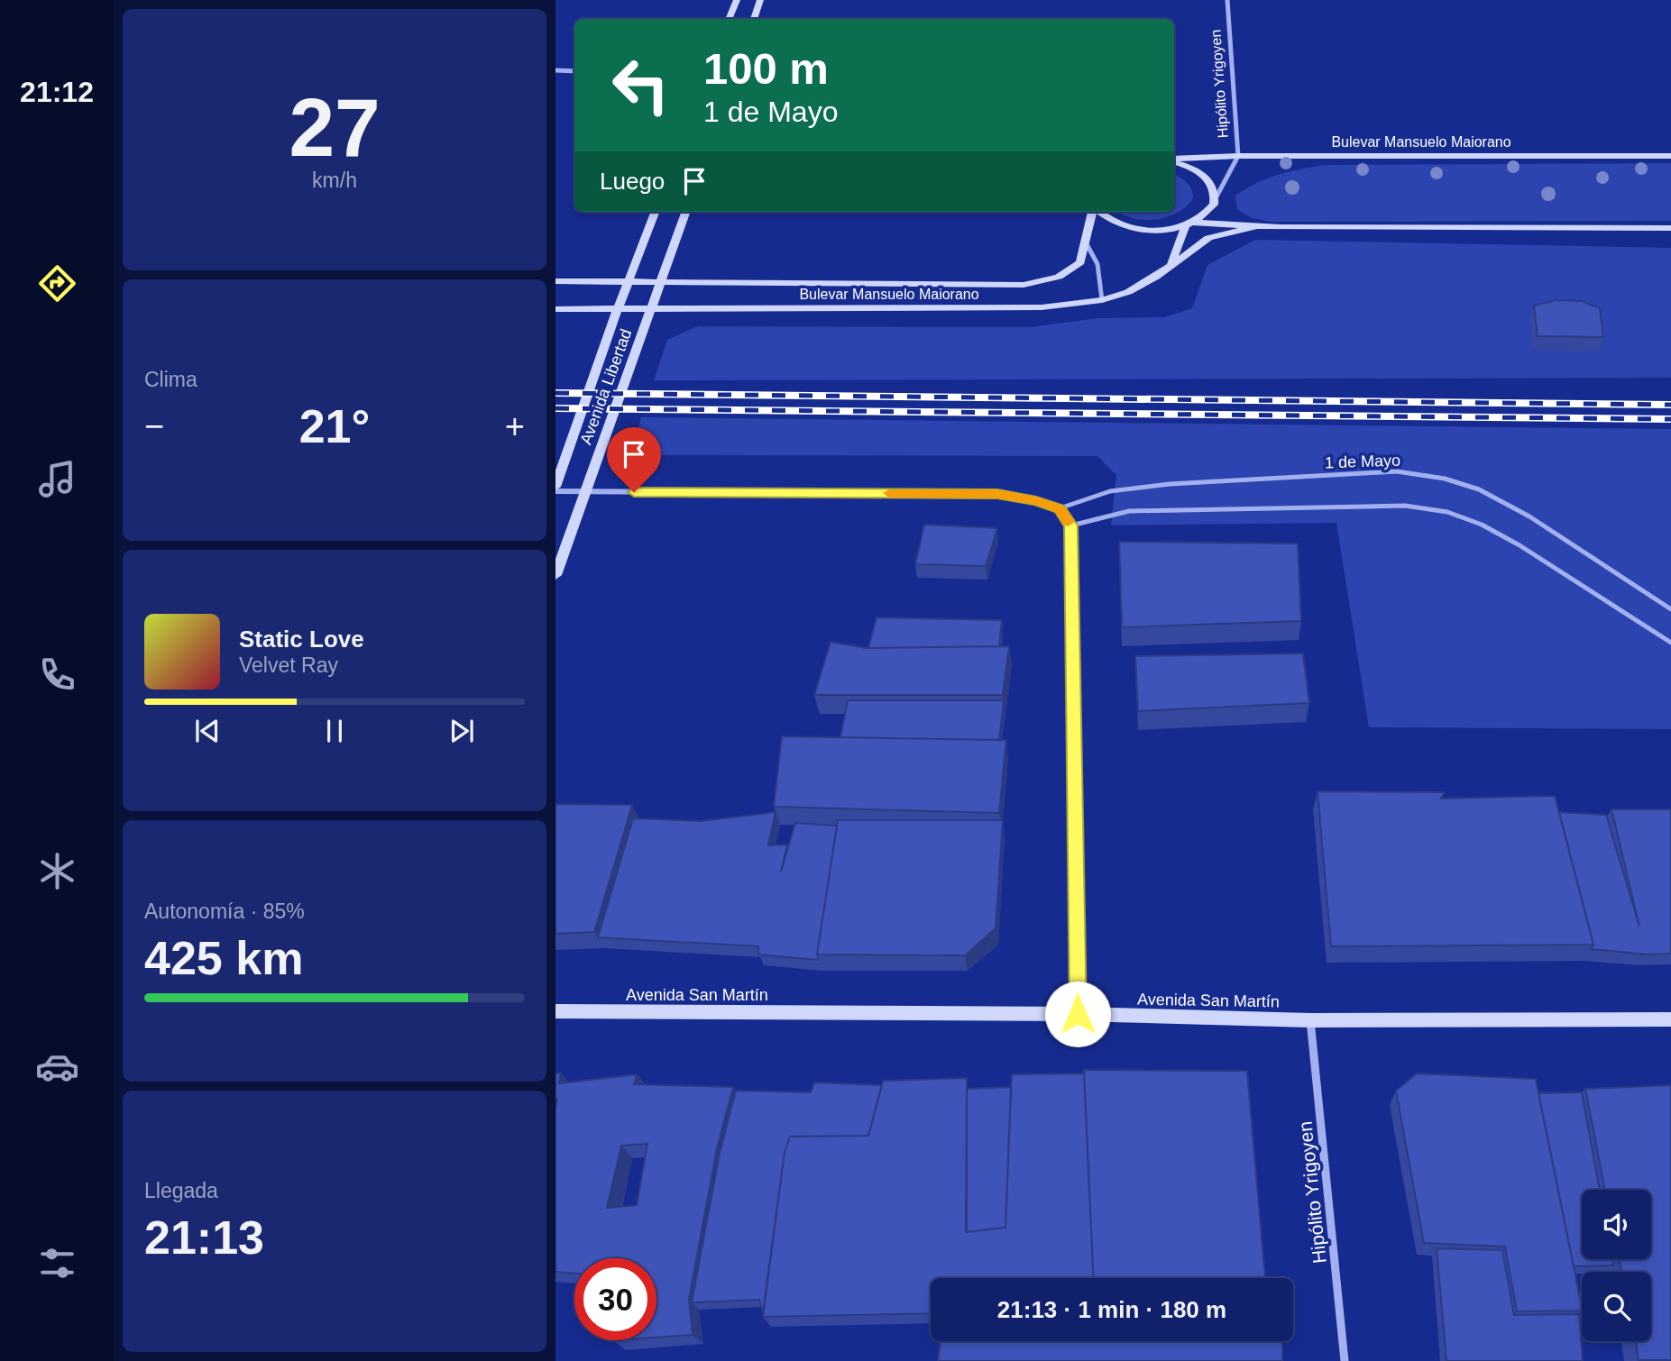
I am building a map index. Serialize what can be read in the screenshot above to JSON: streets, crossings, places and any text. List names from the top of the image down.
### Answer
{
  "streets": {
    "main road": ["Bulevar Mansuelo Maiorano", "Avenida Libertad", "Avenida San Martín"],
    "street": ["Hipólito Yrigoyen"],
    "lane": ["1 de Mayo"]
  },
  "crossings": [
    ["Hipólito Yrigoyen", "Bulevar Mansuelo Maiorano"],
    ["Hipólito Yrigoyen", "Avenida San Martín"],
    ["Bulevar Mansuelo Maiorano", "Avenida Libertad"]
  ],
  "page": {
    "tabs": "21:12",
    "tile": [
      ["27", "km/h"],
      "Clima",
      ["Autonomía · 85%", "425 km"],
      ["Llegada", "21:13"]
    ],
    "turn": ["100 m", "1 de Mayo"],
    "then": "Luego",
    "heat": ["−", "21°", "+"],
    "song": ["Static Love", "Velvet Ray"],
    "limit": "30",
    "trip": "21:13 · 1 min · 180 m"
  }
}
